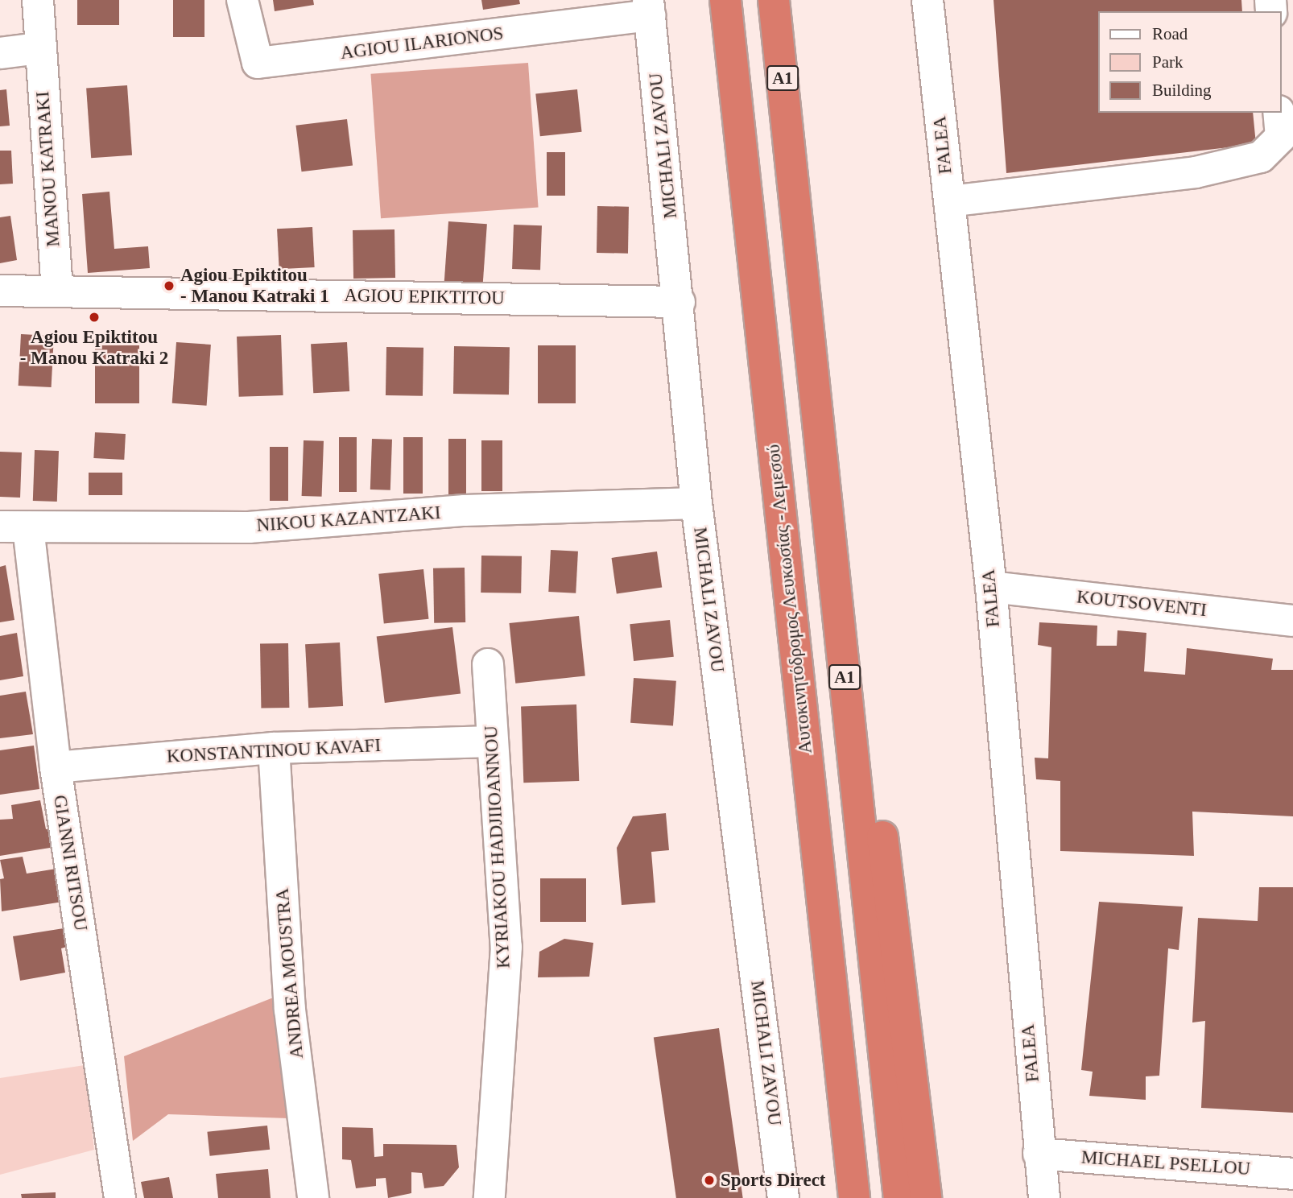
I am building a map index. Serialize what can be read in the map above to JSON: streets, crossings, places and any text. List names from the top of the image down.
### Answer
{
  "streets": {
    "highway": ["A1", "Αυτοκινητόδρομος Λευκωσίας - Λεμεσού"],
    "street": [
      "AGIOU ILARIONOS",
      "FALEA",
      "MICHALI ZAVOU",
      "MANOU KATRAKI",
      "AGIOU EPIKTITOU",
      "NIKOU KAZANTZAKI",
      "KOUTSOVENTI",
      "KONSTANTINOU KAVAFI",
      "KYRIAKOU HADJIIOANNOU",
      "GIANNI RITSOU",
      "ANDREA MOUSTRA",
      "MICHAEL PSELLOU"
    ]
  },
  "crossings": [
    ["AGIOU ILARIONOS", "MICHALI ZAVOU"],
    ["FALEA", "KOUTSOVENTI"],
    ["FALEA", "MICHAEL PSELLOU"],
    ["MICHALI ZAVOU", "AGIOU EPIKTITOU"],
    ["MICHALI ZAVOU", "NIKOU KAZANTZAKI"],
    ["MANOU KATRAKI", "AGIOU EPIKTITOU"],
    ["NIKOU KAZANTZAKI", "GIANNI RITSOU"],
    ["KONSTANTINOU KAVAFI", "KYRIAKOU HADJIIOANNOU"],
    ["KONSTANTINOU KAVAFI", "GIANNI RITSOU"],
    ["KONSTANTINOU KAVAFI", "ANDREA MOUSTRA"]
  ],
  "places": ["Agiou Epiktitou - Manou Katraki 1", "Agiou Epiktitou - Manou Katraki 2", "Sports Direct"],
  "legend": ["Road", "Park", "Building"]
}
